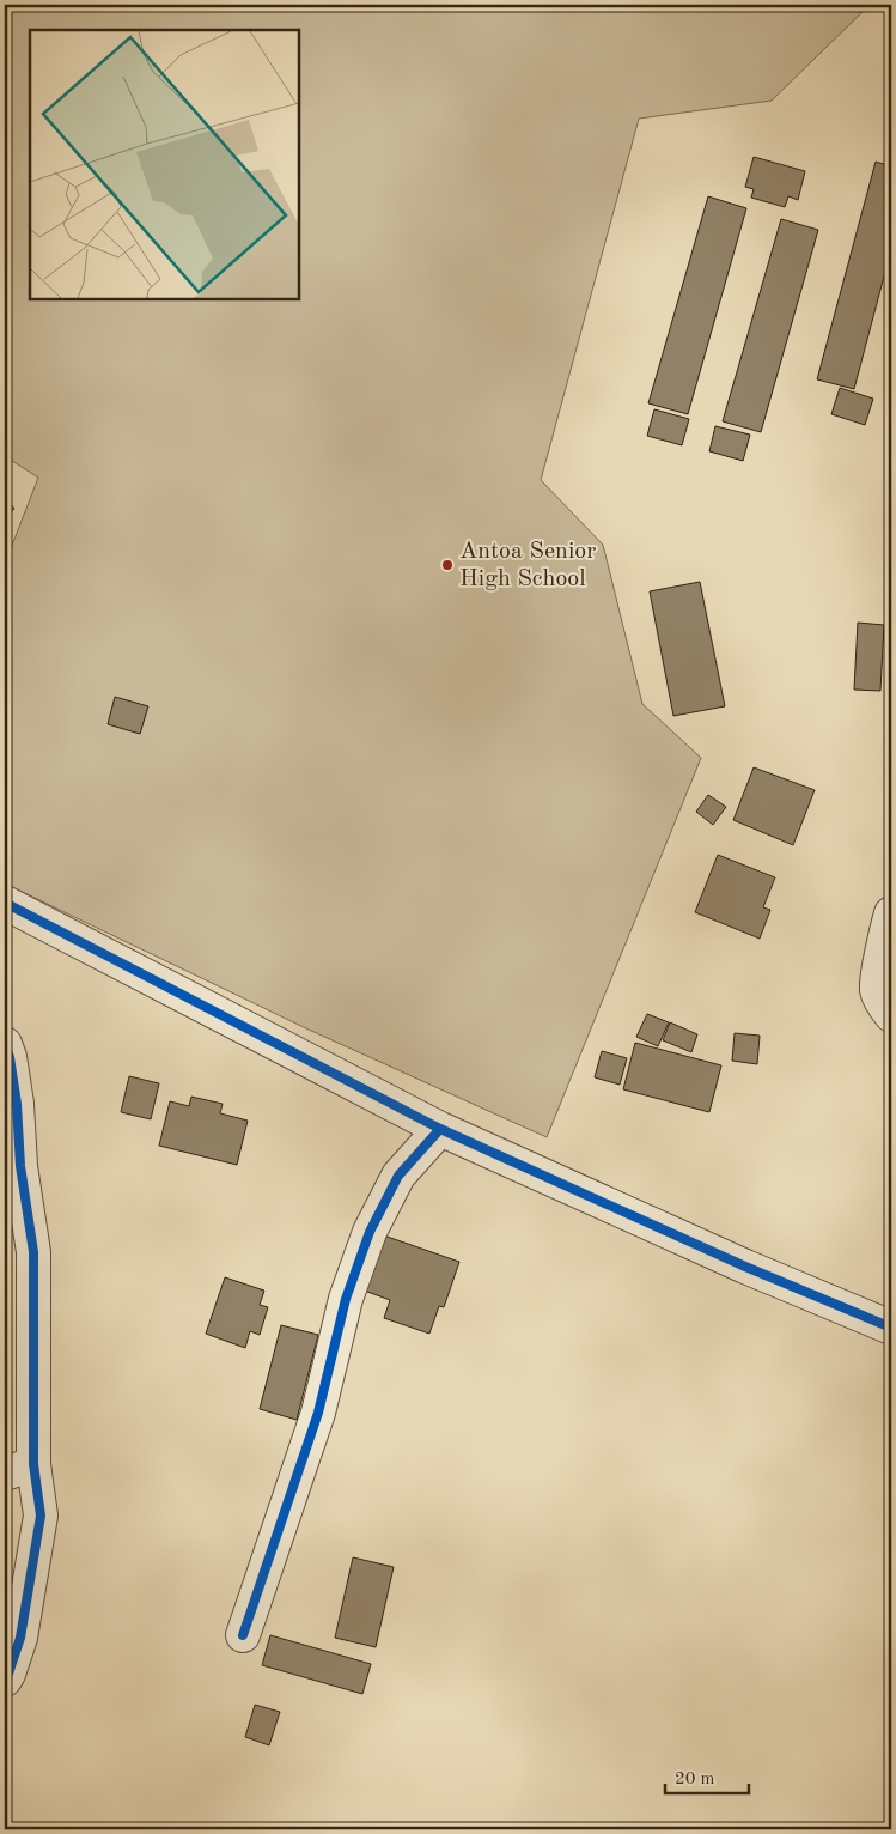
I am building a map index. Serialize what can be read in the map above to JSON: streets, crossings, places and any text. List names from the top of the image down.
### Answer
{
  "places": ["Antoa Senior High School"],
  "scale_bar": "20 m"
}
